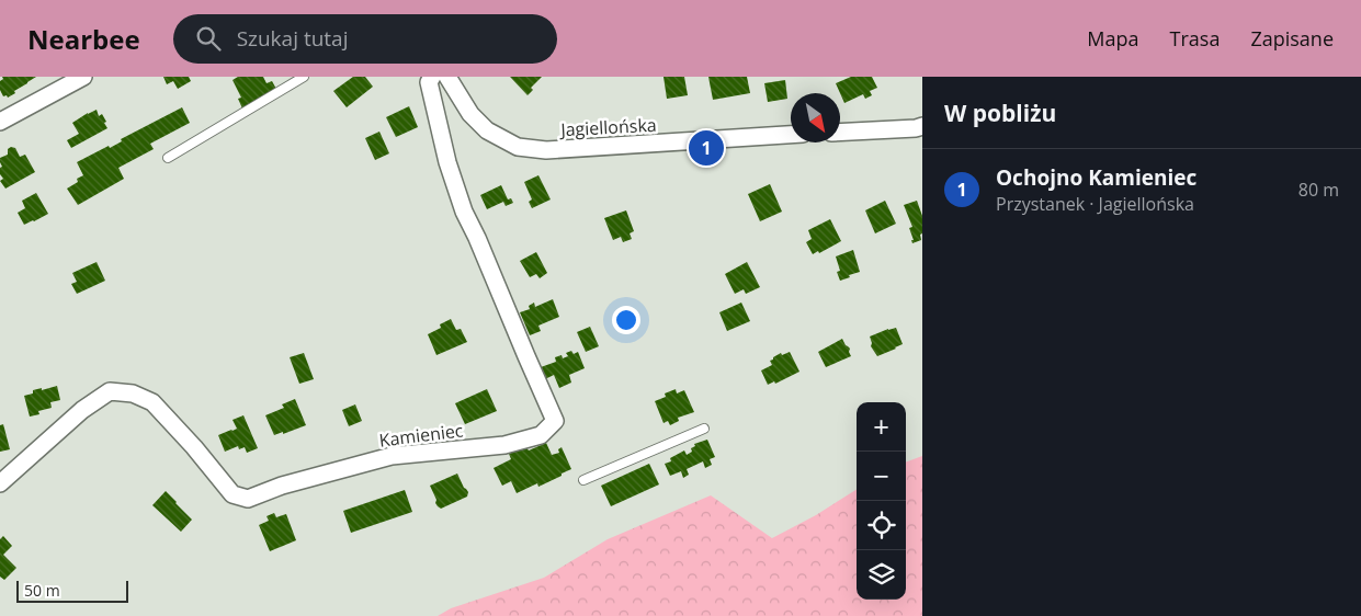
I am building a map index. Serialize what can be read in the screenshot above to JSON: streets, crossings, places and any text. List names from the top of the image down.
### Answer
{
  "streets": {
    "street": ["Jagiellońska", "Kamieniec"]
  },
  "scale_bar": "50 m",
  "north": "bottom right",
  "page": {
    "header": "Nearbee",
    "search": "Szukaj tutaj",
    "nav": ["Mapa", "Trasa", "Zapisane"],
    "heading": "W pobliżu",
    "pins": "1",
    "list": [
      {
        "mark": "1",
        "name": "Ochojno Kamieniec",
        "note": "Przystanek · Jagiellońska",
        "value": "80 m"
      }
    ],
    "map_buttons": ["+", "−"],
    "scale": "50 m"
  }
}
